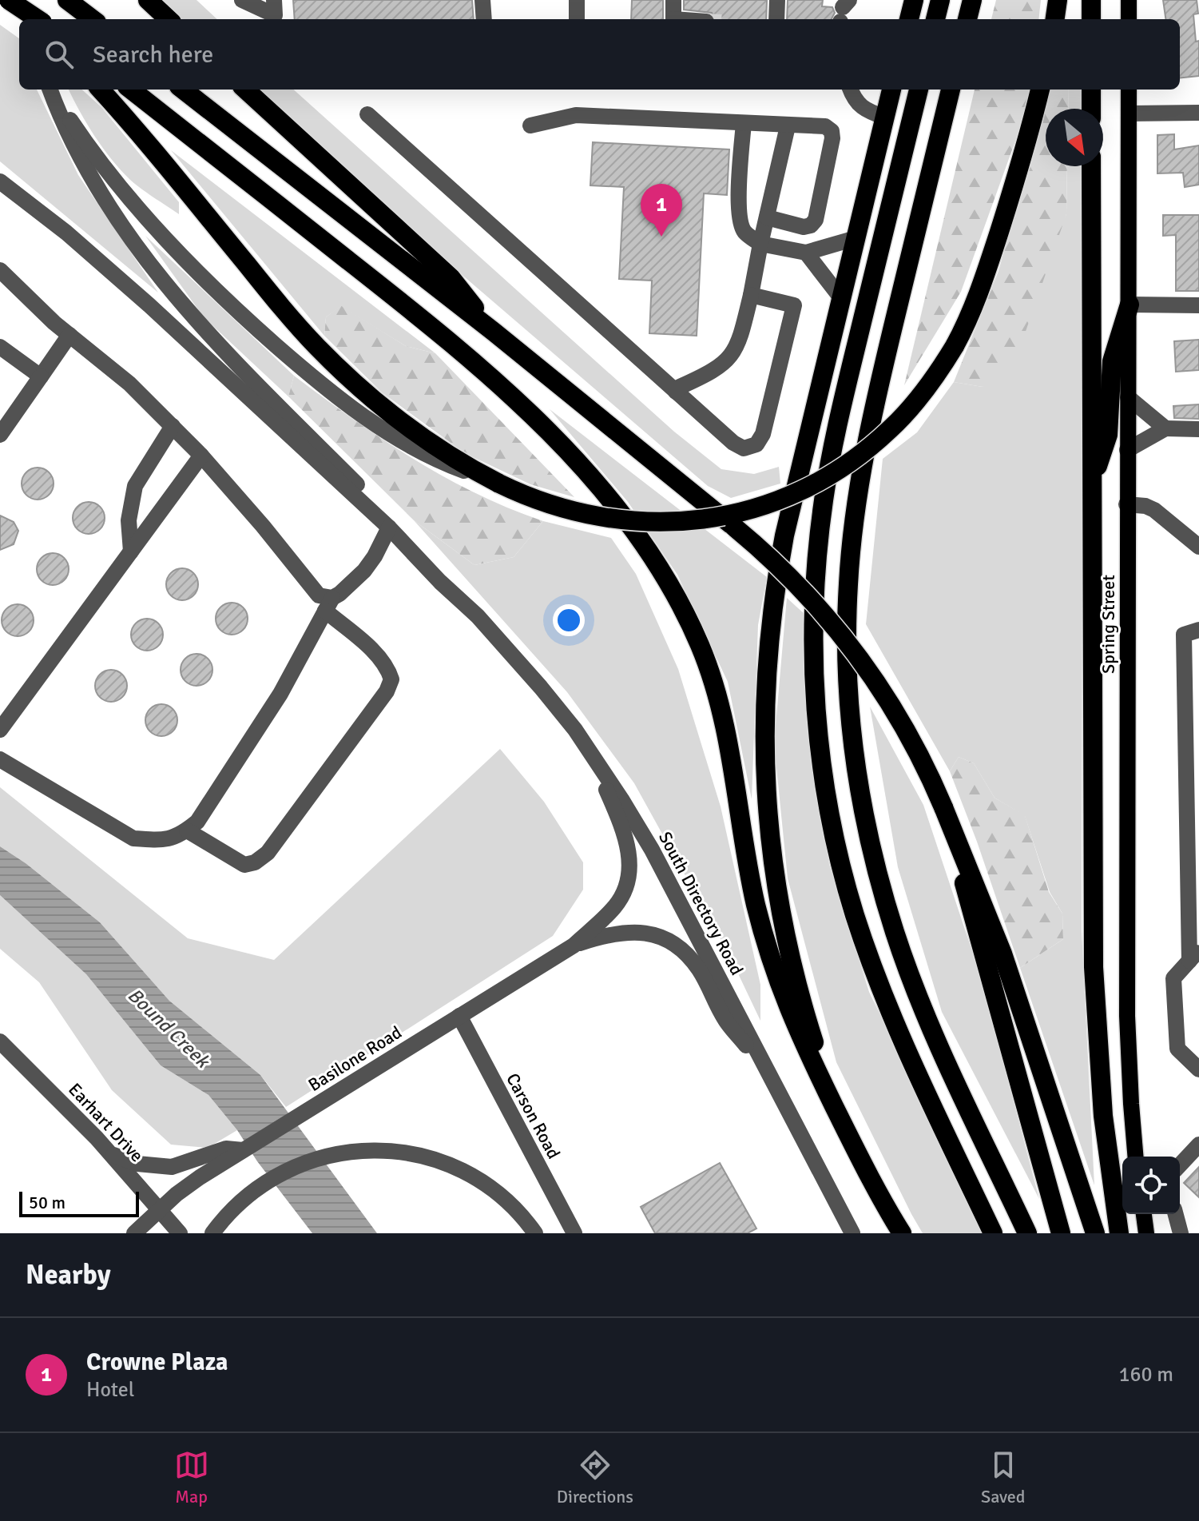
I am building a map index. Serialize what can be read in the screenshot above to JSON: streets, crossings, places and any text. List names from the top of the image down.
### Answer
{
  "streets": {
    "main road": ["Spring Street"],
    "street": [
      "South Directory Road",
      "Basilone Road",
      "Carson Road",
      "Earhart Drive"
    ]
  },
  "crossings": [
    ["Basilone Road", "Carson Road"],
    ["Basilone Road", "Earhart Drive"]
  ],
  "water": ["Bound Creek"],
  "scale_bar": "50 m",
  "north": "bottom right",
  "page": {
    "search": "Search here",
    "pins": "1",
    "scale": "50 m",
    "heading": "Nearby",
    "list": [
      {
        "mark": "1",
        "name": "Crowne Plaza",
        "note": "Hotel",
        "value": "160 m"
      }
    ],
    "nav": ["Map", "Directions", "Saved"]
  }
}
